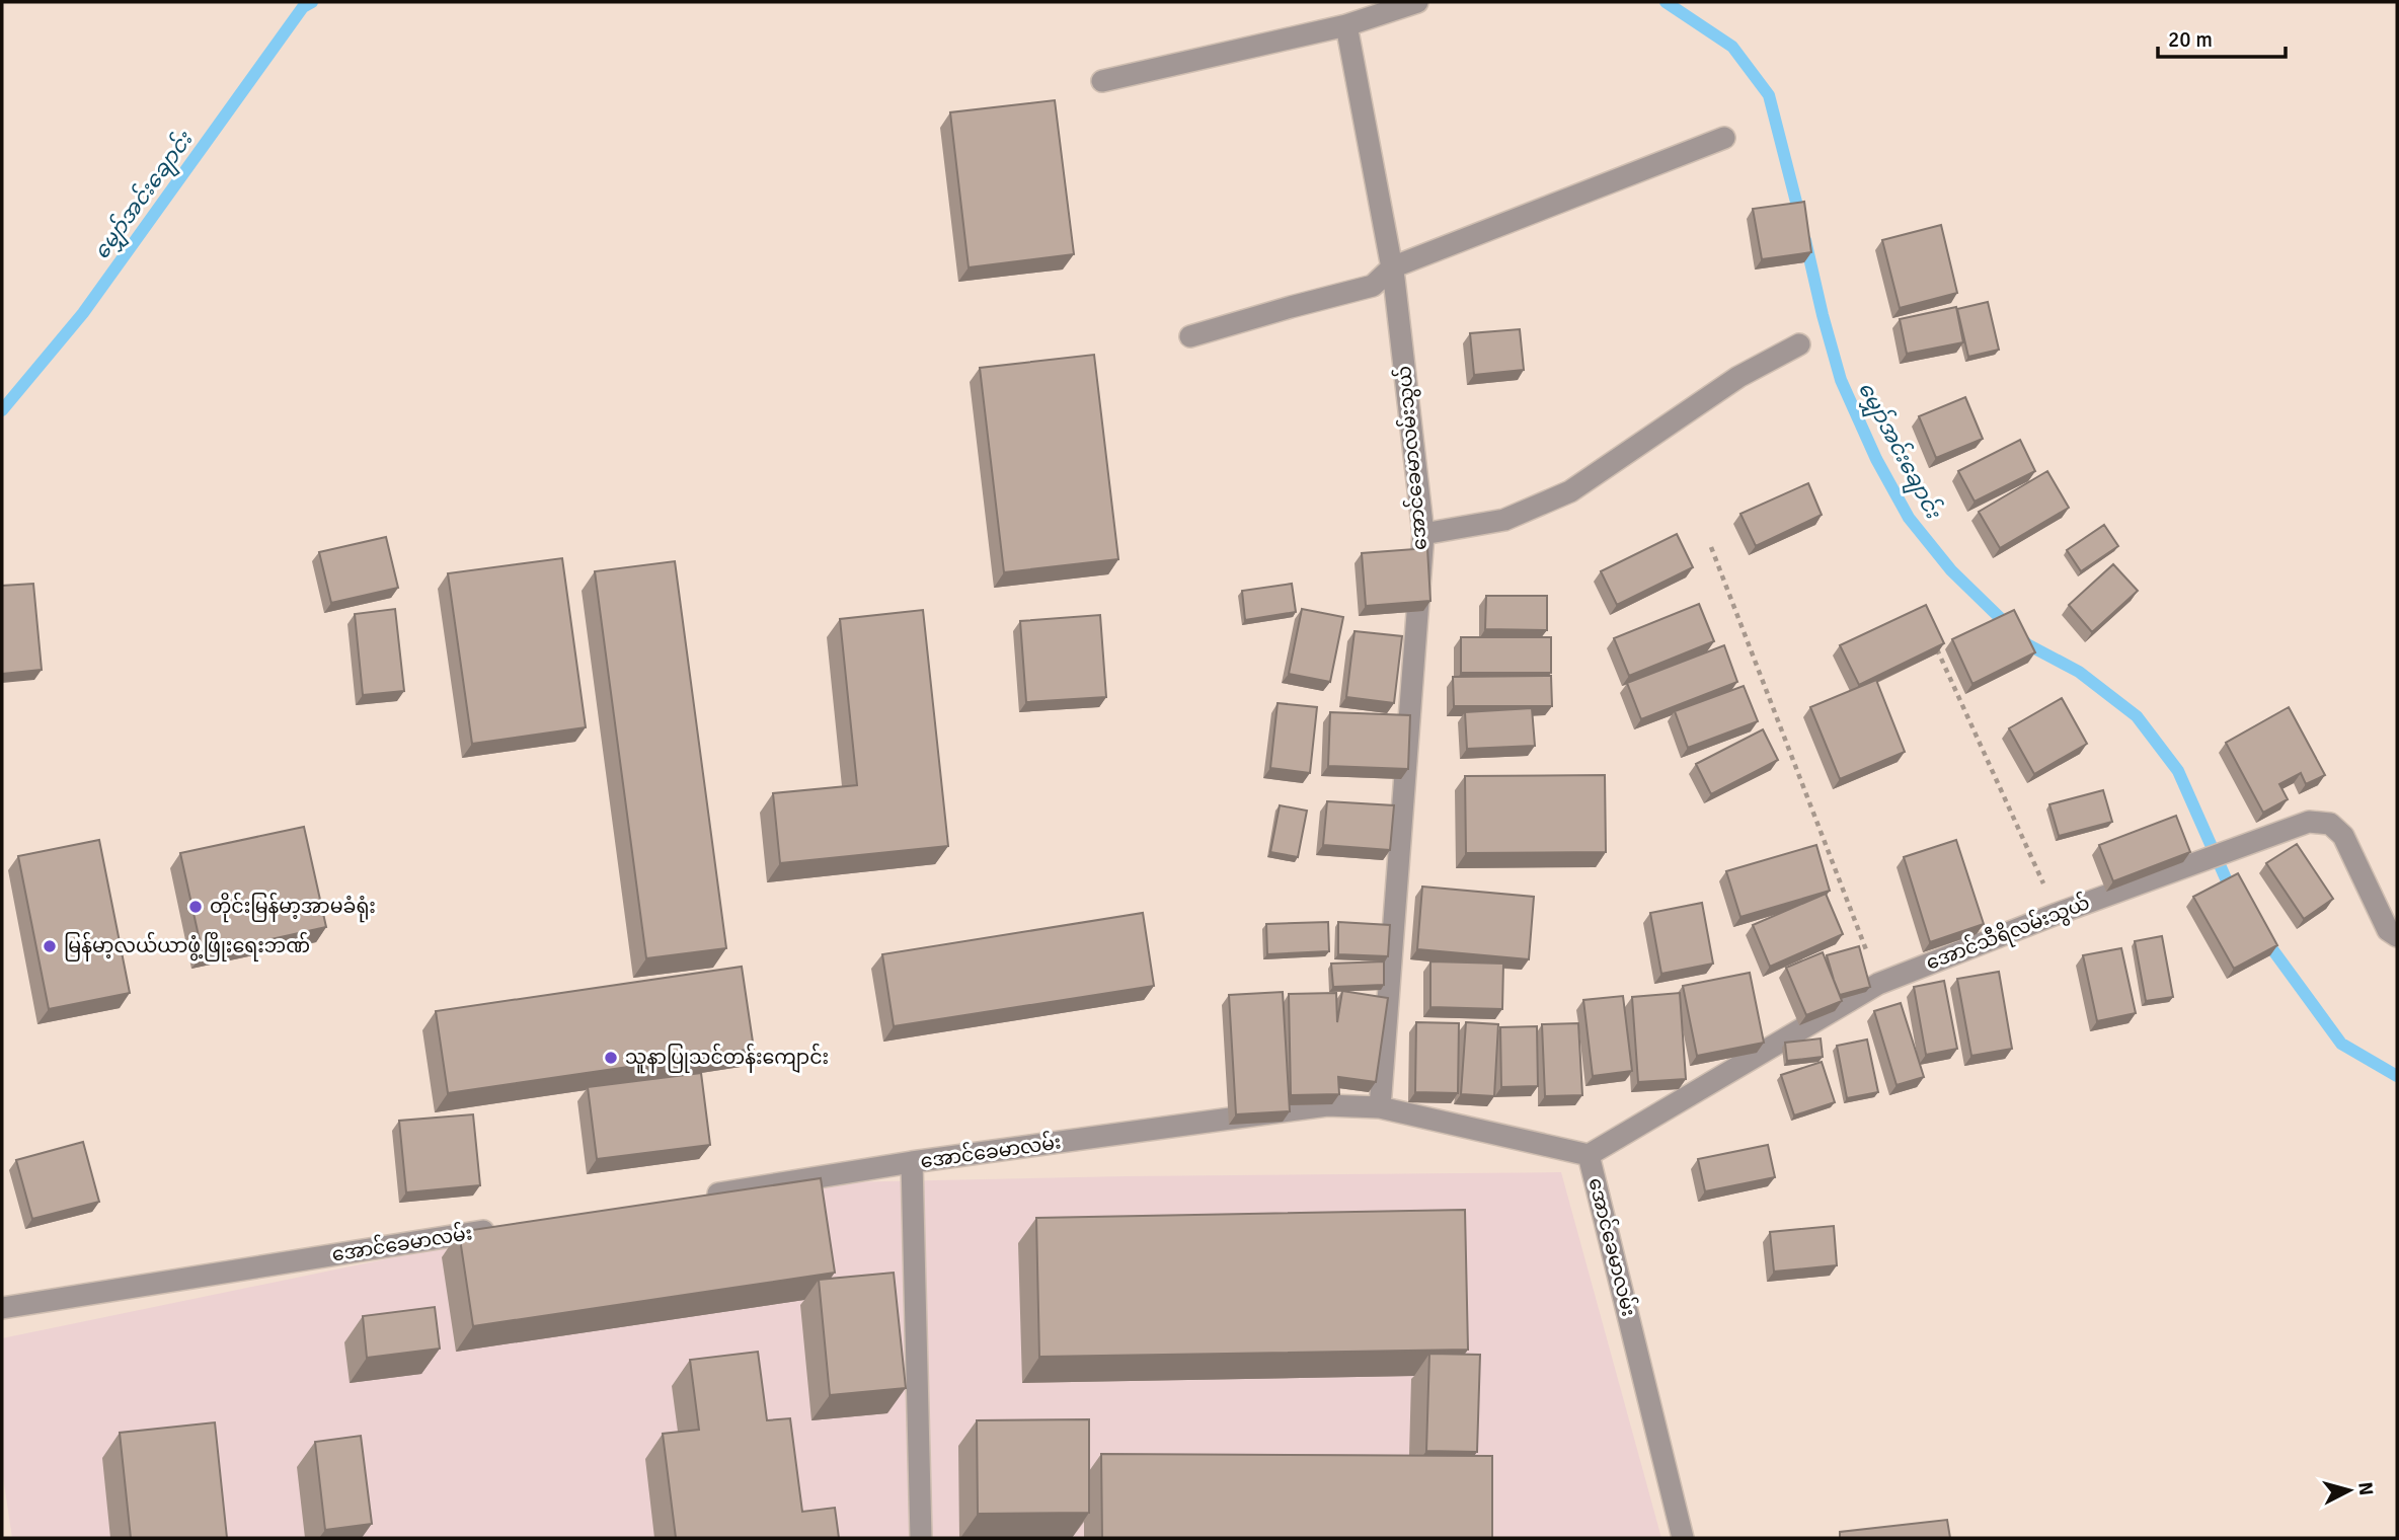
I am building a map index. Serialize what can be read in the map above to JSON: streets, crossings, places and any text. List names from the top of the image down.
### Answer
{
  "streets": {
    "street": ["အောင်ခေမာလမ်းသွယ်", "အောင်သီရိလမ်းသွယ်", "အောင်ခေမာလမ်း"]
  },
  "crossings": [
    ["အောင်ခေမာလမ်းသွယ်", "အောင်ခေမာလမ်း"],
    ["အောင်သီရိလမ်းသွယ်", "အောင်ခေမာလမ်း"]
  ],
  "water": ["မျှော်အင်းချောင်း"],
  "places": ["တိုင်းမြန်မာ့အာမခံရုံး", "မြန်မာ့လယ်ယာဖွံ့ဖြိုးရေးဘဏ်", "သူနာပြုသင်တန်းကျောင်း"],
  "scale_bar": "20 m",
  "north": "right"
}
